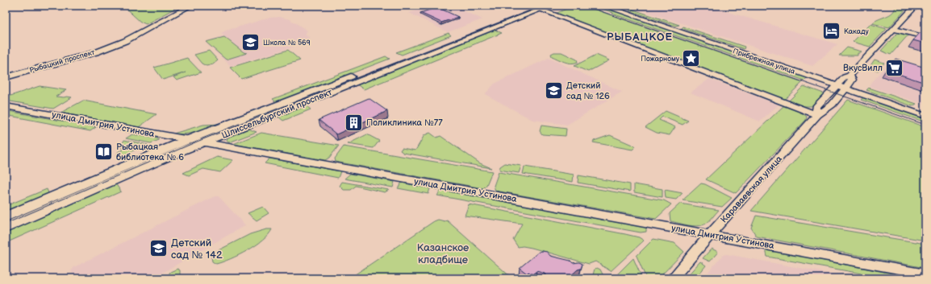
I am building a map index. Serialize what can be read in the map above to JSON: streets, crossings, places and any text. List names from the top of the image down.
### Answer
{
  "streets": {
    "main road": ["Шлиссельбургский проспект"],
    "street": [
      "Рыбацкий проспект",
      "Прибрежная улица",
      "улица Дмитрия Устинова",
      "Караваевская улица"
    ]
  },
  "crossings": [
    ["Прибрежная улица", "Караваевская улица"],
    ["Шлиссельбургский проспект", "улица Дмитрия Устинова"],
    ["улица Дмитрия Устинова", "Караваевская улица"]
  ],
  "districts": ["РЫБАЦКОЕ"],
  "parks": ["Казанское кладбище"],
  "places": {
    "hotel": ["Какаду"],
    "school or university": ["Школа № 569", "Детский сад № 126", "Детский сад № 142"],
    "place": ["Пожарному"],
    "supermarket": ["ВкусВилл"],
    "building": ["Поликлиника №77"],
    "library": ["Рыбацкая библиотека № 6"]
  }
}
